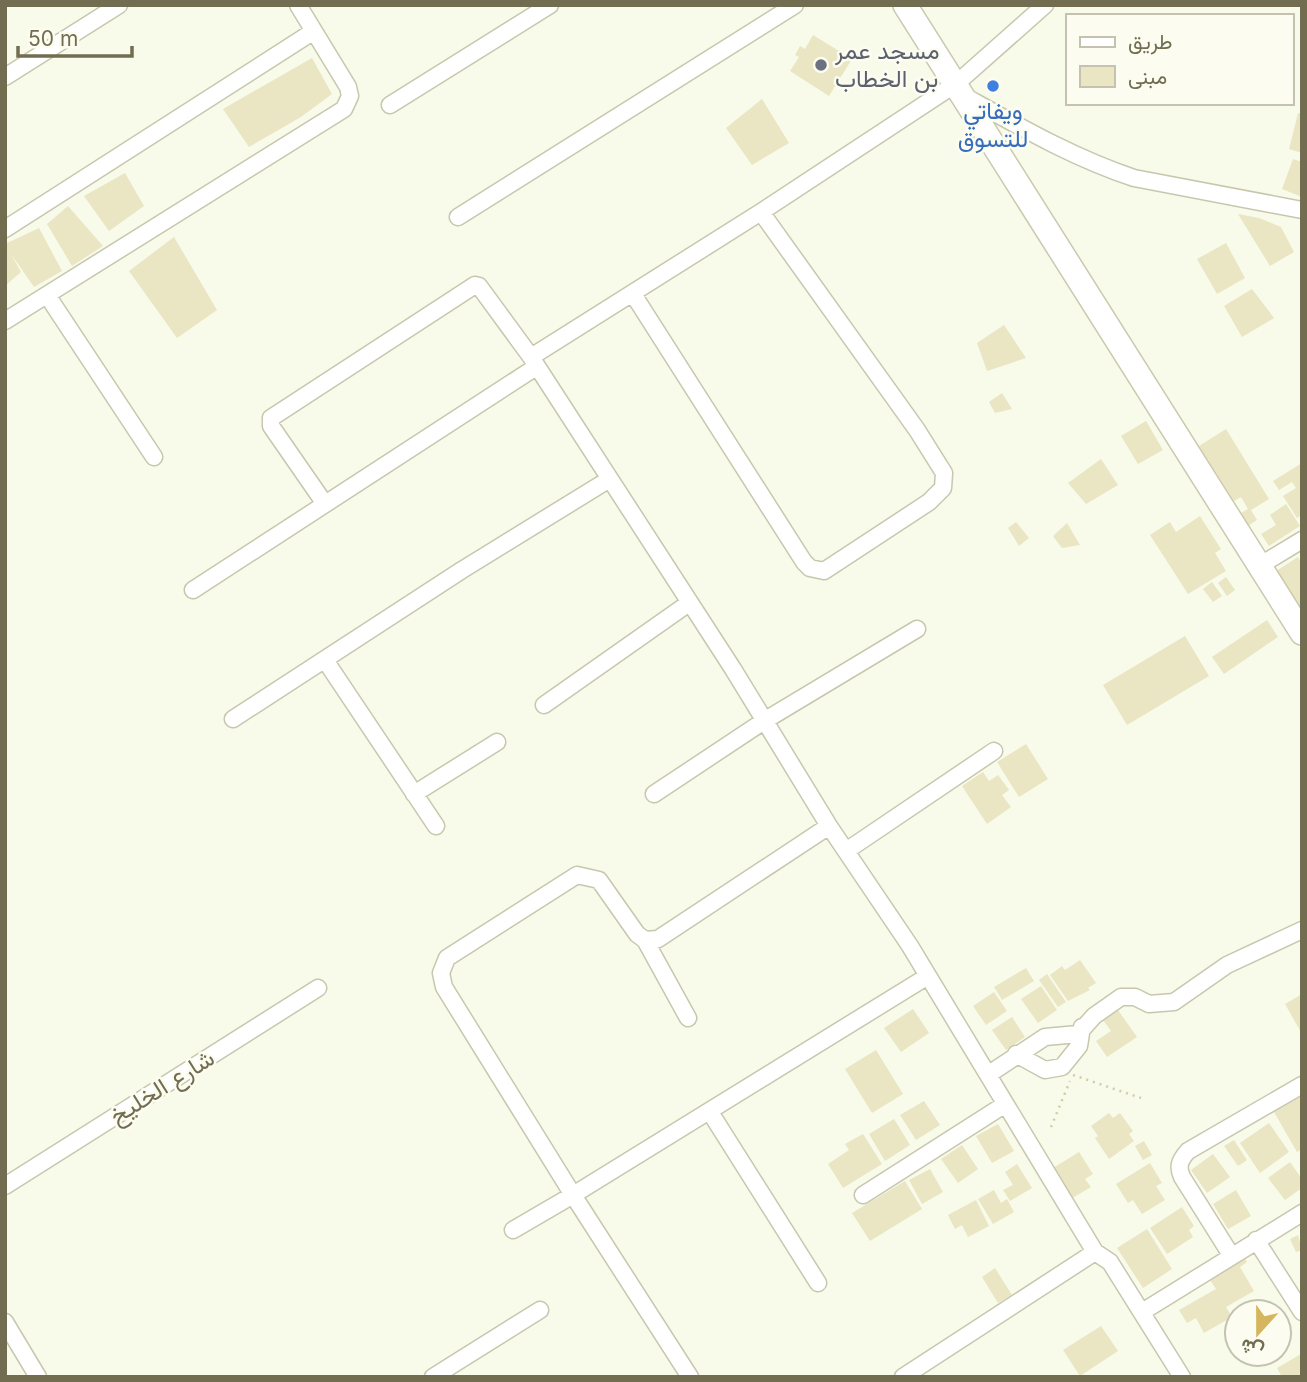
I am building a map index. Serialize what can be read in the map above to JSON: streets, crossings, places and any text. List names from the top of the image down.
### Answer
{
  "streets": {
    "street": ["شارع الخليخ"]
  },
  "places": ["مسجد عمر بن الخطاب", "ويفاتي للتسوق"],
  "legend": ["طريق", "مبنى"],
  "scale_bar": "50 m",
  "north": "bottom"
}
